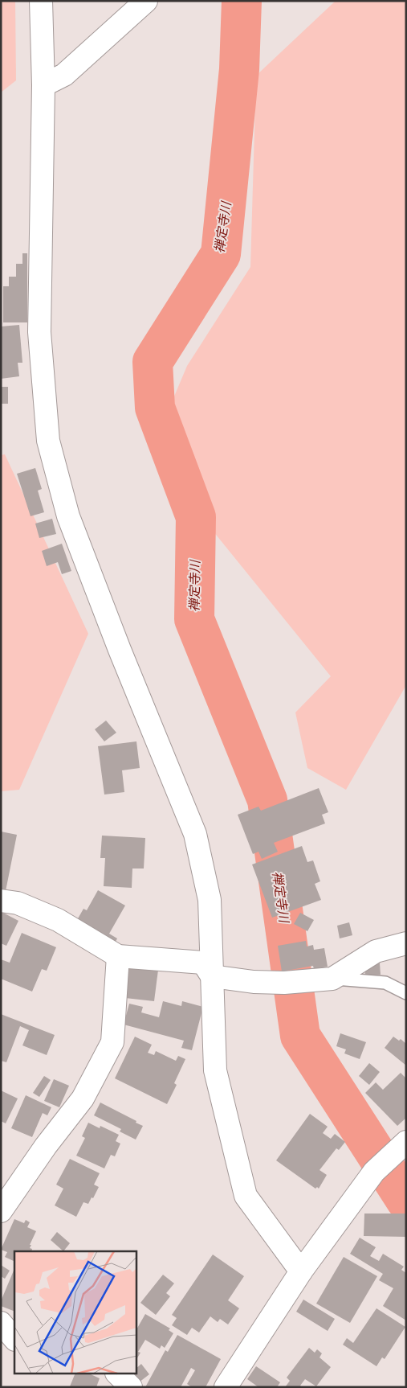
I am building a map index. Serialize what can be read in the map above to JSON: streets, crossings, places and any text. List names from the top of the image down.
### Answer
{
  "water": ["禅定寺川"]
}
